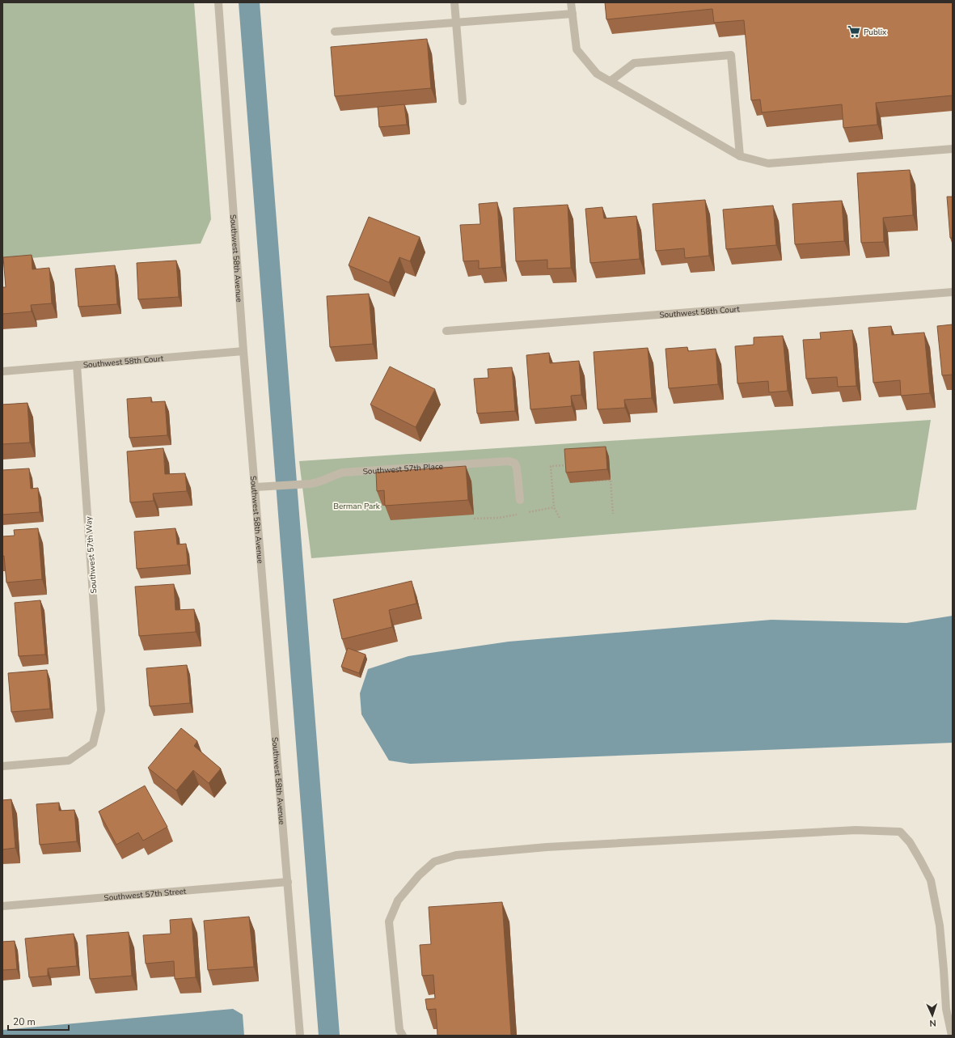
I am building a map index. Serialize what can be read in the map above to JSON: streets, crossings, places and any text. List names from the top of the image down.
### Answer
{
  "streets": {
    "street": [
      "Southwest 58th Avenue",
      "Southwest 58th Court",
      "Southwest 57th Place",
      "Southwest 57th Way",
      "Southwest 57th Street"
    ]
  },
  "crossings": [
    ["Southwest 58th Avenue", "Southwest 58th Court"],
    ["Southwest 58th Avenue", "Southwest 57th Place"],
    ["Southwest 58th Avenue", "Southwest 57th Street"],
    ["Southwest 58th Court", "Southwest 57th Way"]
  ],
  "parks": ["Berman Park"],
  "places": {
    "supermarket": ["Publix"]
  },
  "scale_bar": "20 m",
  "north": "bottom"
}
